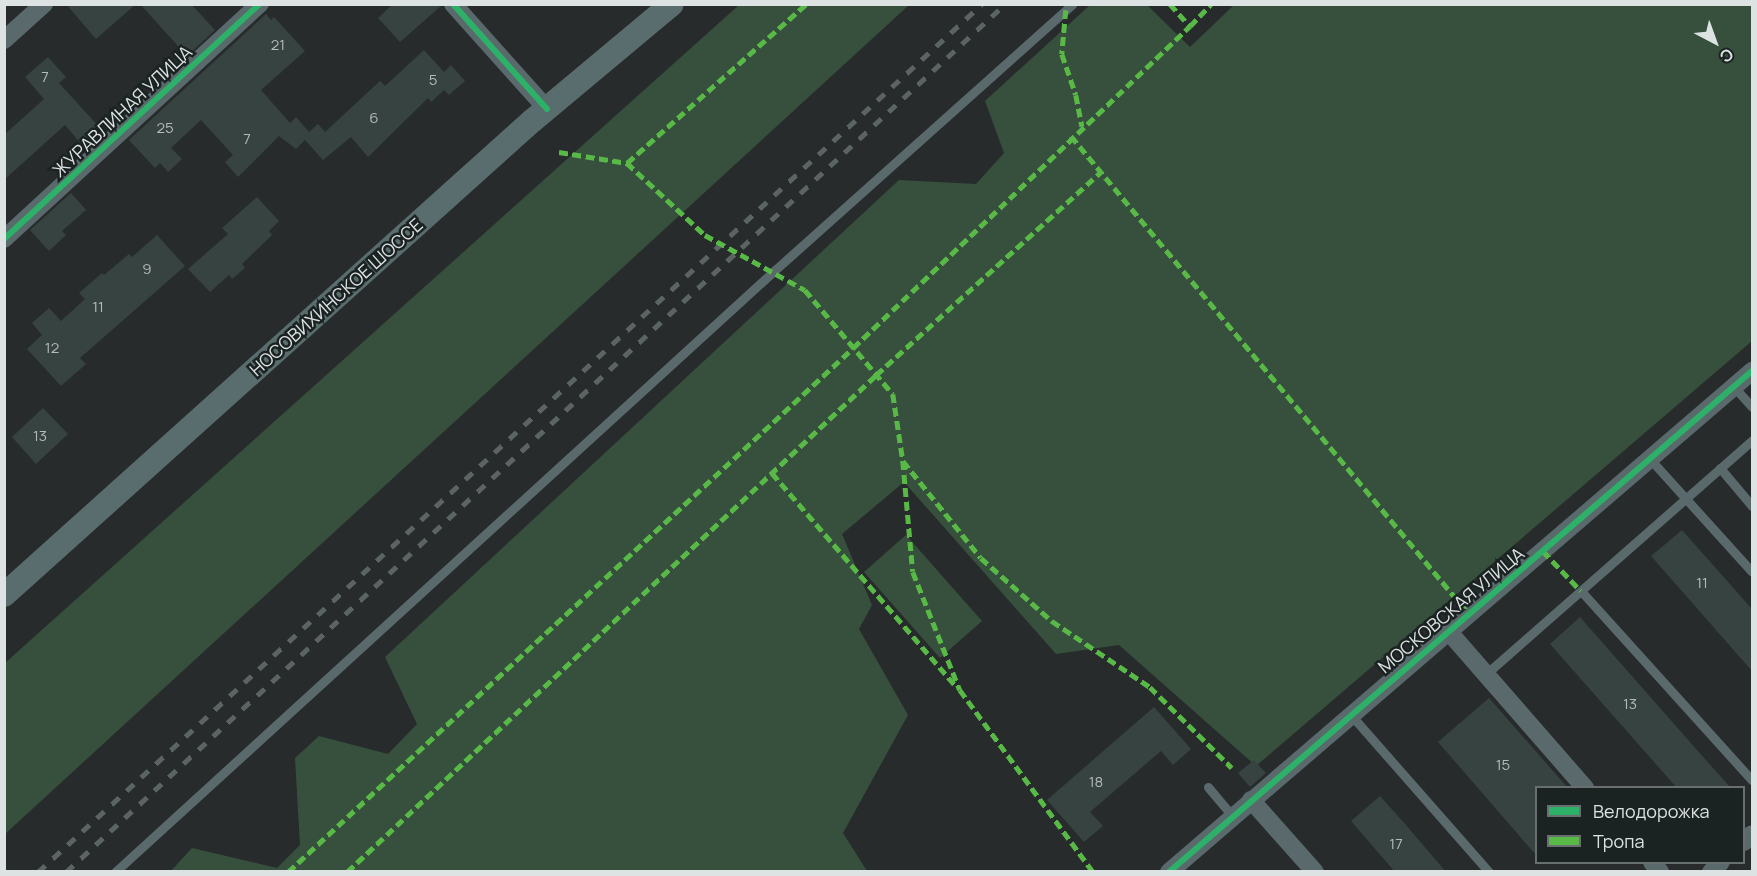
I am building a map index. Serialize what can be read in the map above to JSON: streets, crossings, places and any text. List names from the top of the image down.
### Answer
{
  "streets": {
    "main road": ["НОСОВИХИНСКОЕ ШОССЕ"],
    "street": ["ЖУРАВЛИНАЯ УЛИЦА", "МОСКОВСКАЯ УЛИЦА"]
  },
  "house_numbers": [
    "21",
    "7",
    "5",
    "6",
    "25",
    "7",
    "9",
    "11",
    "12",
    "13",
    "11",
    "13",
    "15",
    "18",
    "17"
  ],
  "legend": ["Велодорожка", "Тропа"],
  "north": "bottom right"
}
